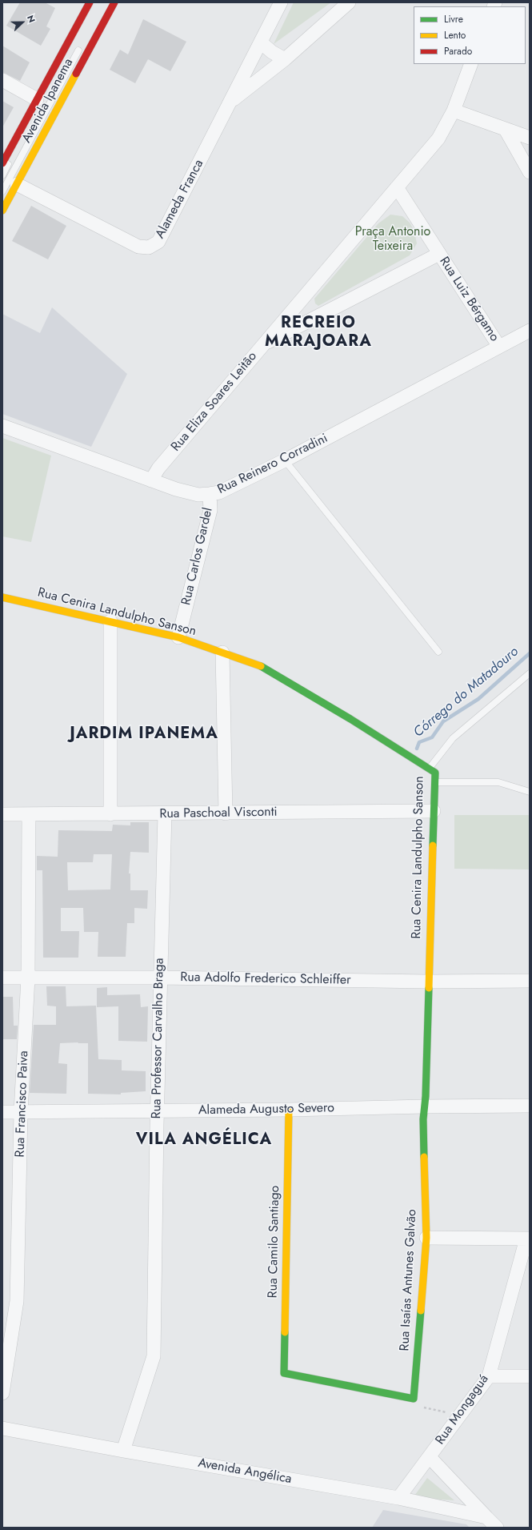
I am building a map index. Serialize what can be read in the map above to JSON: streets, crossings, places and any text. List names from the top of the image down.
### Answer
{
  "streets": {
    "street": [
      "Avenida Ipanema",
      "Alameda Franca",
      "Rua Luiz Bérgamo",
      "Rua Eliza Soares Leitão",
      "Rua Reinero Corradini",
      "Rua Carlos Gardel",
      "Rua Cenira Landulpho Sanson",
      "Rua Paschoal Visconti",
      "Rua Adolfo Frederico Schleiffer",
      "Rua Professor Carvalho Braga",
      "Rua Francisco Paiva",
      "Alameda Augusto Severo",
      "Rua Camilo Santiago",
      "Rua Isaías Antunes Galvão",
      "Rua Mongaguá",
      "Avenida Angélica"
    ]
  },
  "crossings": [
    ["Avenida Ipanema", "Alameda Franca"],
    ["Rua Luiz Bérgamo", "Rua Eliza Soares Leitão"],
    ["Rua Luiz Bérgamo", "Rua Reinero Corradini"],
    ["Rua Eliza Soares Leitão", "Rua Reinero Corradini"],
    ["Rua Reinero Corradini", "Rua Carlos Gardel"],
    ["Rua Carlos Gardel", "Rua Cenira Landulpho Sanson"],
    ["Rua Cenira Landulpho Sanson", "Rua Paschoal Visconti"],
    ["Rua Cenira Landulpho Sanson", "Rua Adolfo Frederico Schleiffer"],
    ["Rua Cenira Landulpho Sanson", "Alameda Augusto Severo"],
    ["Rua Cenira Landulpho Sanson", "Rua Isaías Antunes Galvão"],
    ["Rua Paschoal Visconti", "Rua Professor Carvalho Braga"],
    ["Rua Paschoal Visconti", "Rua Francisco Paiva"],
    ["Rua Adolfo Frederico Schleiffer", "Rua Professor Carvalho Braga"],
    ["Rua Adolfo Frederico Schleiffer", "Rua Francisco Paiva"],
    ["Rua Professor Carvalho Braga", "Alameda Augusto Severo"],
    ["Rua Professor Carvalho Braga", "Avenida Angélica"],
    ["Rua Francisco Paiva", "Alameda Augusto Severo"],
    ["Alameda Augusto Severo", "Rua Camilo Santiago"],
    ["Alameda Augusto Severo", "Rua Isaías Antunes Galvão"],
    ["Rua Camilo Santiago", "Rua Isaías Antunes Galvão"],
    ["Rua Mongaguá", "Avenida Angélica"]
  ],
  "districts": ["RECREIO MARAJOARA", "JARDIM IPANEMA", "VILA ANGÉLICA"],
  "water": ["Córrego do Matadouro"],
  "parks": ["Praça Antonio Teixeira"],
  "legend": ["Livre", "Lento", "Parado"],
  "north": "right"
}
